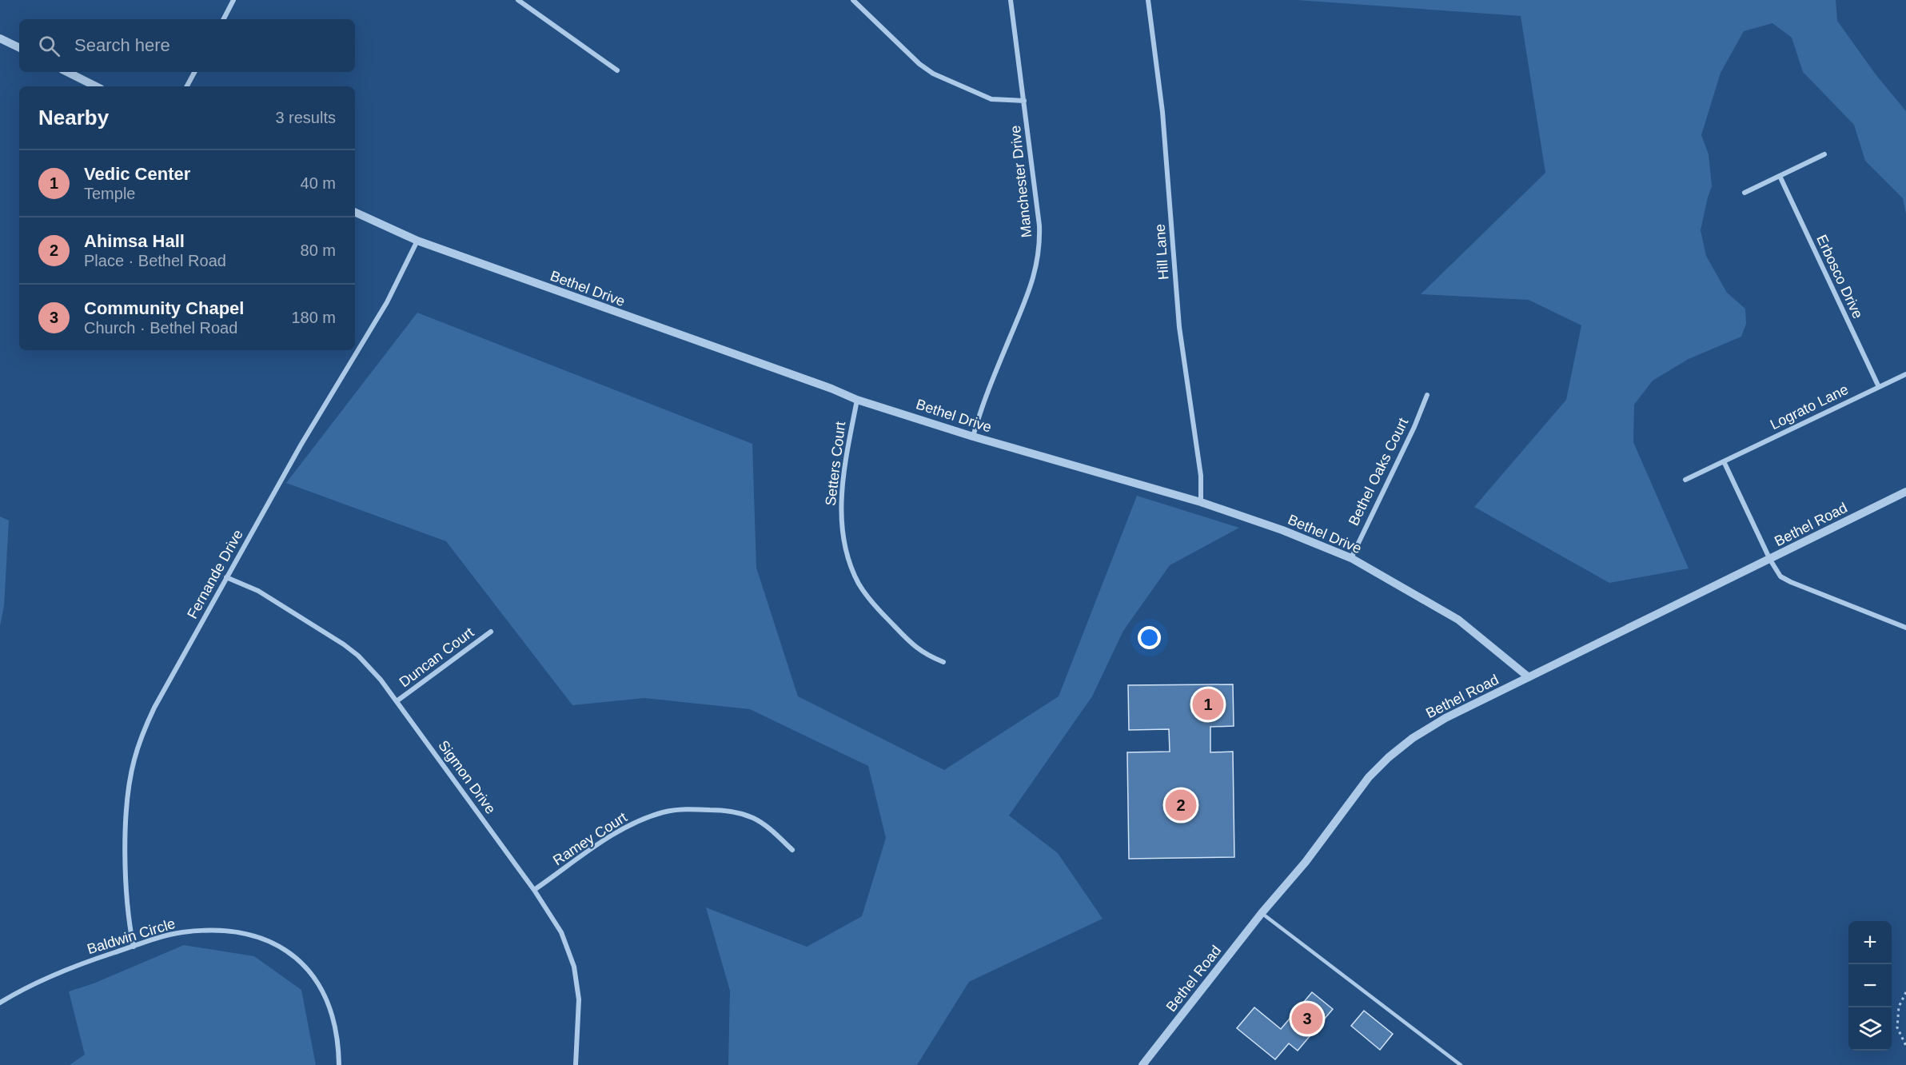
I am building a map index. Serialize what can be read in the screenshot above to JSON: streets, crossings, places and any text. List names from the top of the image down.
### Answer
{
  "streets": {
    "street": [
      "Manchester Drive",
      "Hill Lane",
      "Erbosco Drive",
      "Bethel Drive",
      "Lograto Lane",
      "Setters Court",
      "Bethel Oaks Court",
      "Bethel Road",
      "Fernande Drive",
      "Duncan Court",
      "Sigmon Drive",
      "Ramey Court",
      "Baldwin Circle"
    ]
  },
  "crossings": [
    ["Manchester Drive", "Bethel Drive"],
    ["Hill Lane", "Bethel Drive"],
    ["Erbosco Drive", "Lograto Lane"],
    ["Bethel Drive", "Setters Court"],
    ["Bethel Drive", "Bethel Oaks Court"],
    ["Bethel Drive", "Bethel Road"],
    ["Bethel Drive", "Fernande Drive"],
    ["Fernande Drive", "Sigmon Drive"],
    ["Fernande Drive", "Baldwin Circle"],
    ["Duncan Court", "Sigmon Drive"],
    ["Sigmon Drive", "Ramey Court"]
  ],
  "page": {
    "search": "Search here",
    "heading": ["Nearby", "3 results"],
    "list": [
      {
        "mark": "1",
        "name": "Vedic Center",
        "note": "Temple",
        "value": "40 m"
      },
      {
        "mark": "2",
        "name": "Ahimsa Hall",
        "note": "Place · Bethel Road",
        "value": "80 m"
      },
      {
        "mark": "3",
        "name": "Community Chapel",
        "note": "Church · Bethel Road",
        "value": "180 m"
      }
    ],
    "pins": ["1", "2", "3"],
    "map_buttons": ["+", "−"]
  }
}
